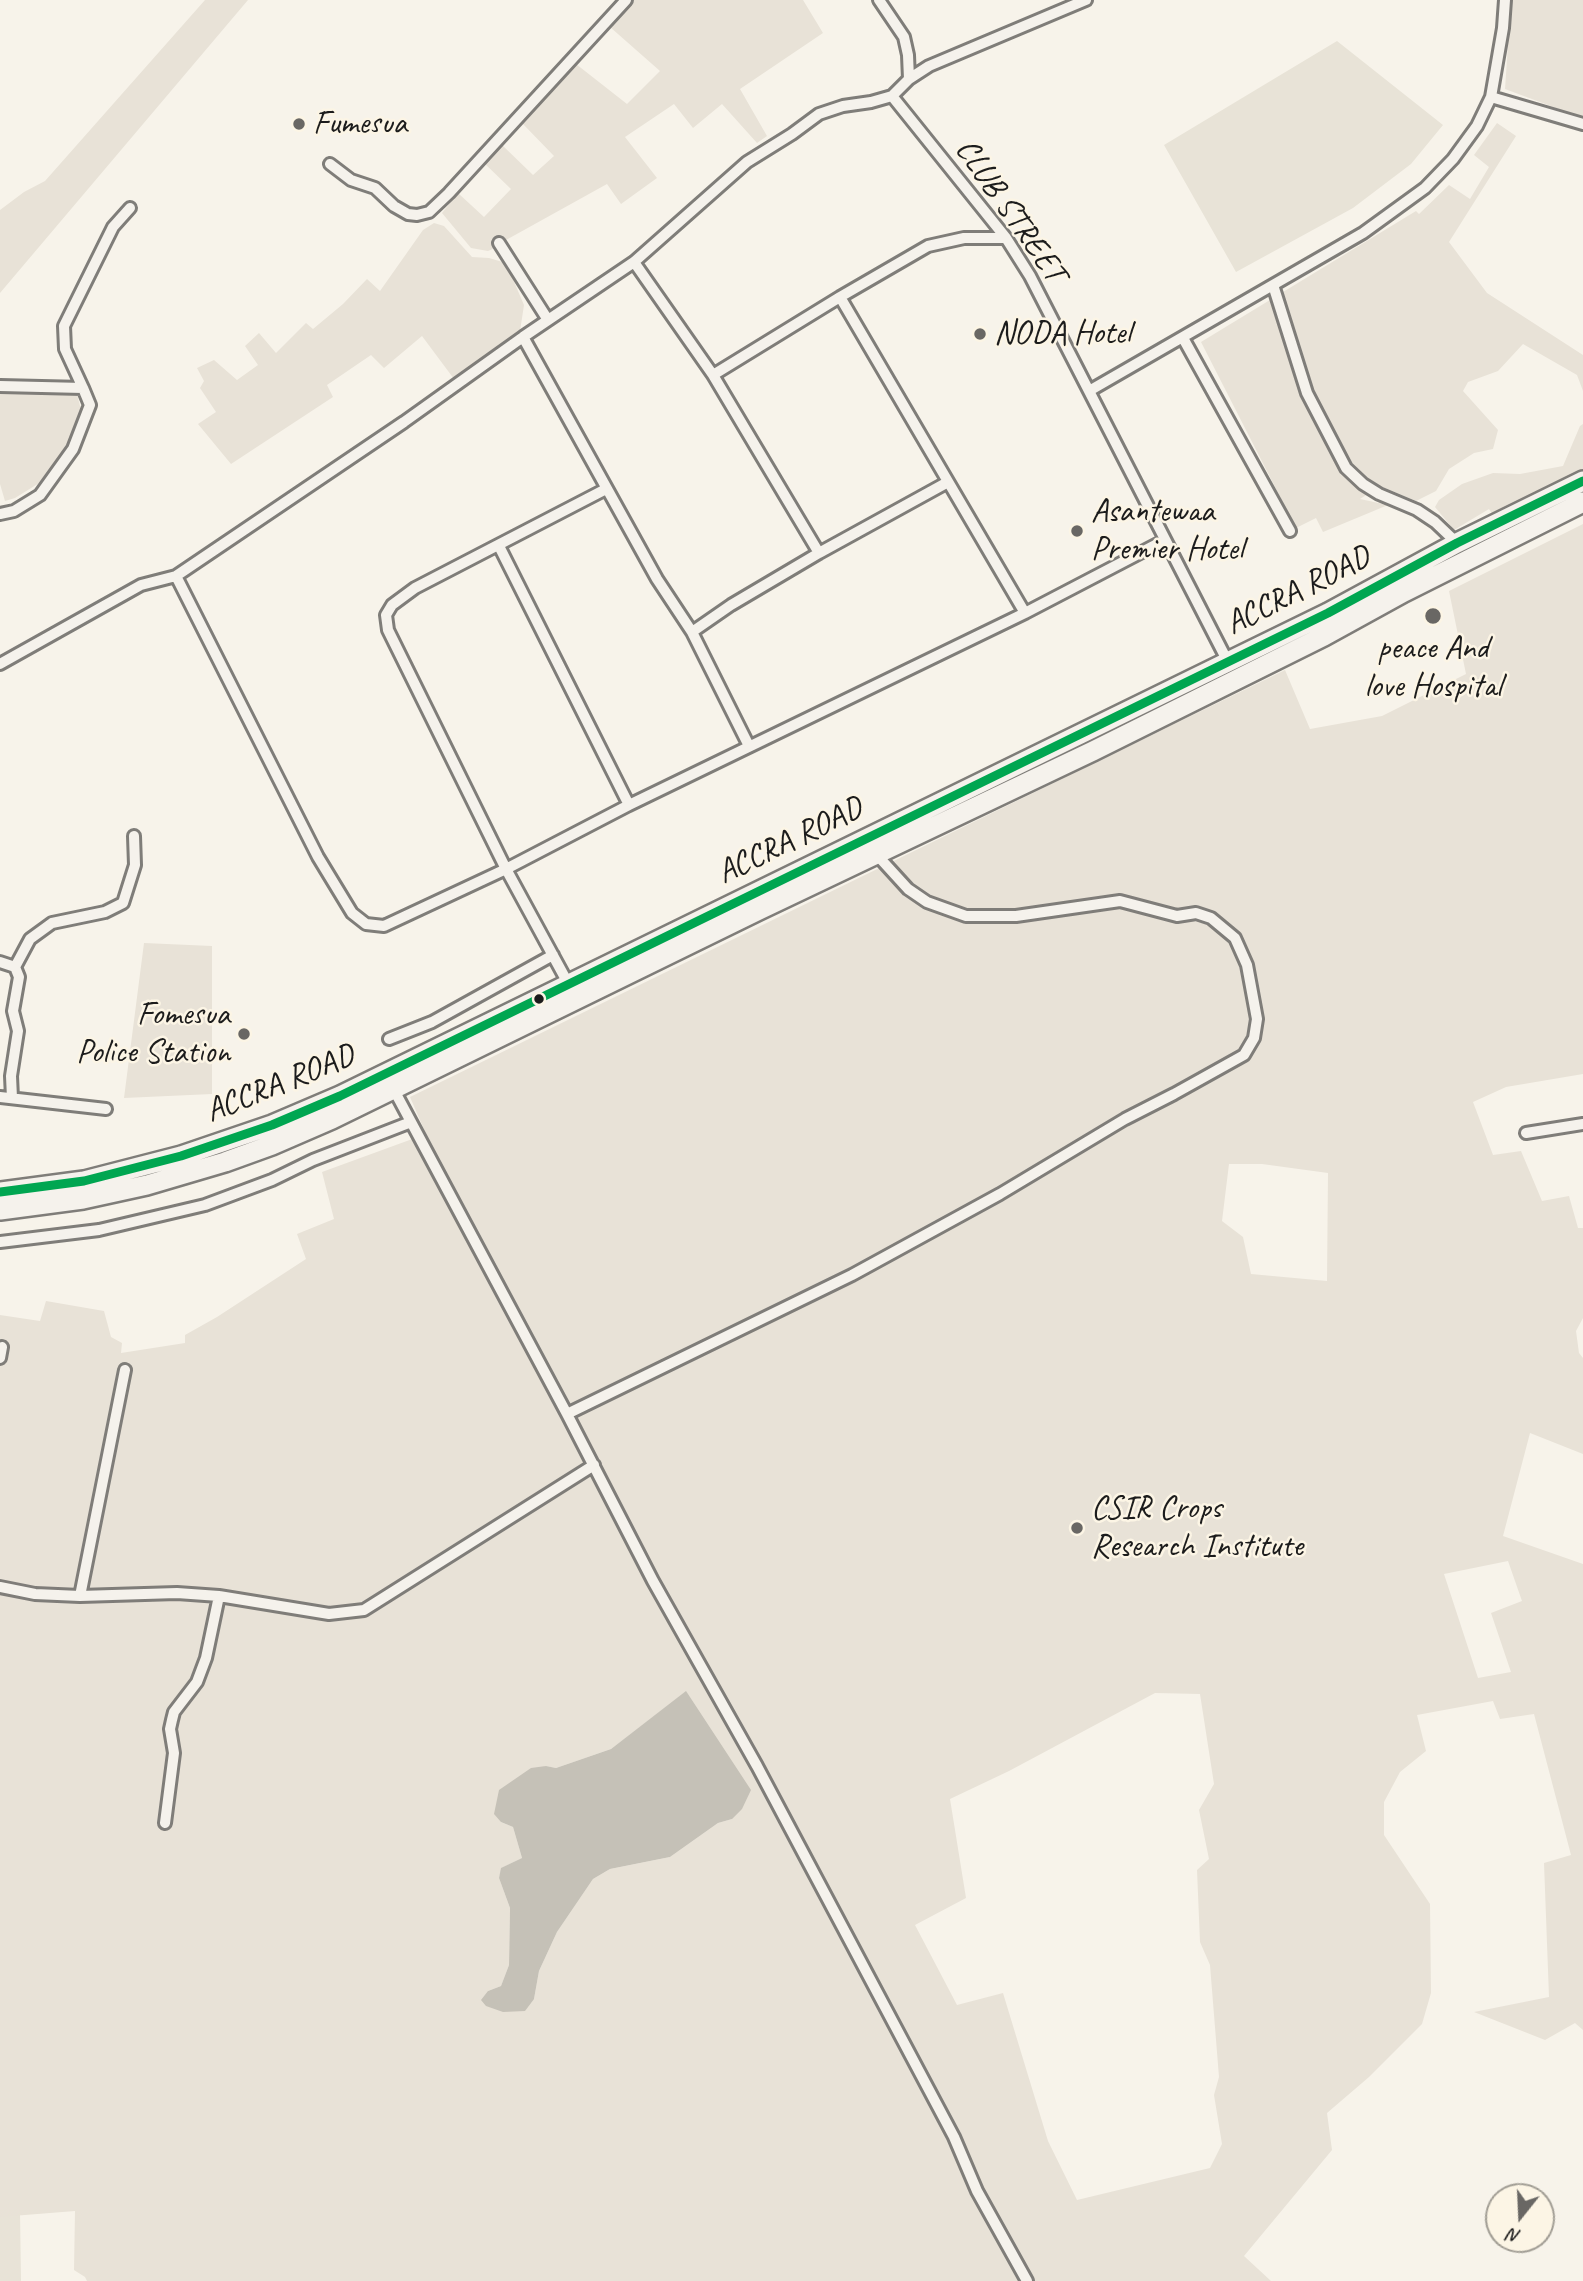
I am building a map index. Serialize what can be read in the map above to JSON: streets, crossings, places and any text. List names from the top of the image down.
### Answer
{
  "streets": {
    "highway": ["ACCRA ROAD"],
    "street": ["CLUB STREET"]
  },
  "crossings": [
    ["CLUB STREET", "ACCRA ROAD"]
  ],
  "places": [
    "Fumesua",
    "NODA Hotel",
    "Asantewaa Premier Hotel",
    "peace And love Hospital",
    "Fomesua Police Station",
    "CSIR Crops Research Institute"
  ],
  "north": "bottom"
}
